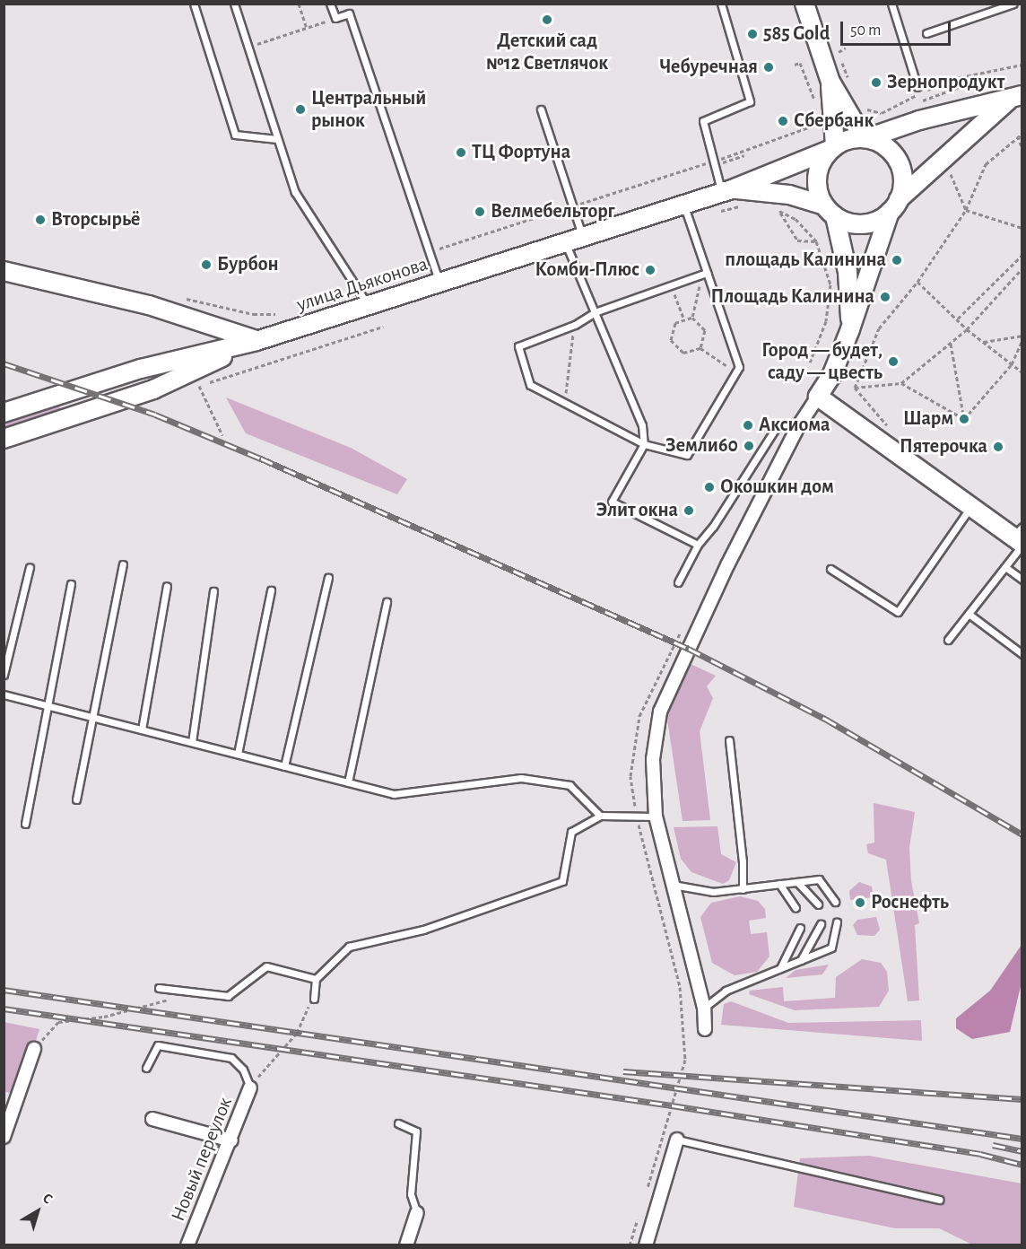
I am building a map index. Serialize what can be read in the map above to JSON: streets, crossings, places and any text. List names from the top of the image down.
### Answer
{
  "streets": {
    "main road": ["улица Дьяконова"],
    "street": ["Новый переулок"]
  },
  "places": [
    "Детский сад №12 Светлячок",
    "585 Gold",
    "Чебуречная",
    "Зернопродукт",
    "Центральный рынок",
    "Сбербанк",
    "ТЦ Фортуна",
    "Велмебельторг",
    "Вторсырьё",
    "площадь Калинина",
    "Бурбон",
    "Комби-Плюс",
    "Площадь Калинина",
    "Город — будет, саду — цвесть",
    "Шарм",
    "Аксиома",
    "Земли60",
    "Пятерочка",
    "Окошкин дом",
    "Элит окна",
    "Роснефть"
  ],
  "scale_bar": "50 m",
  "north": "top right"
}
